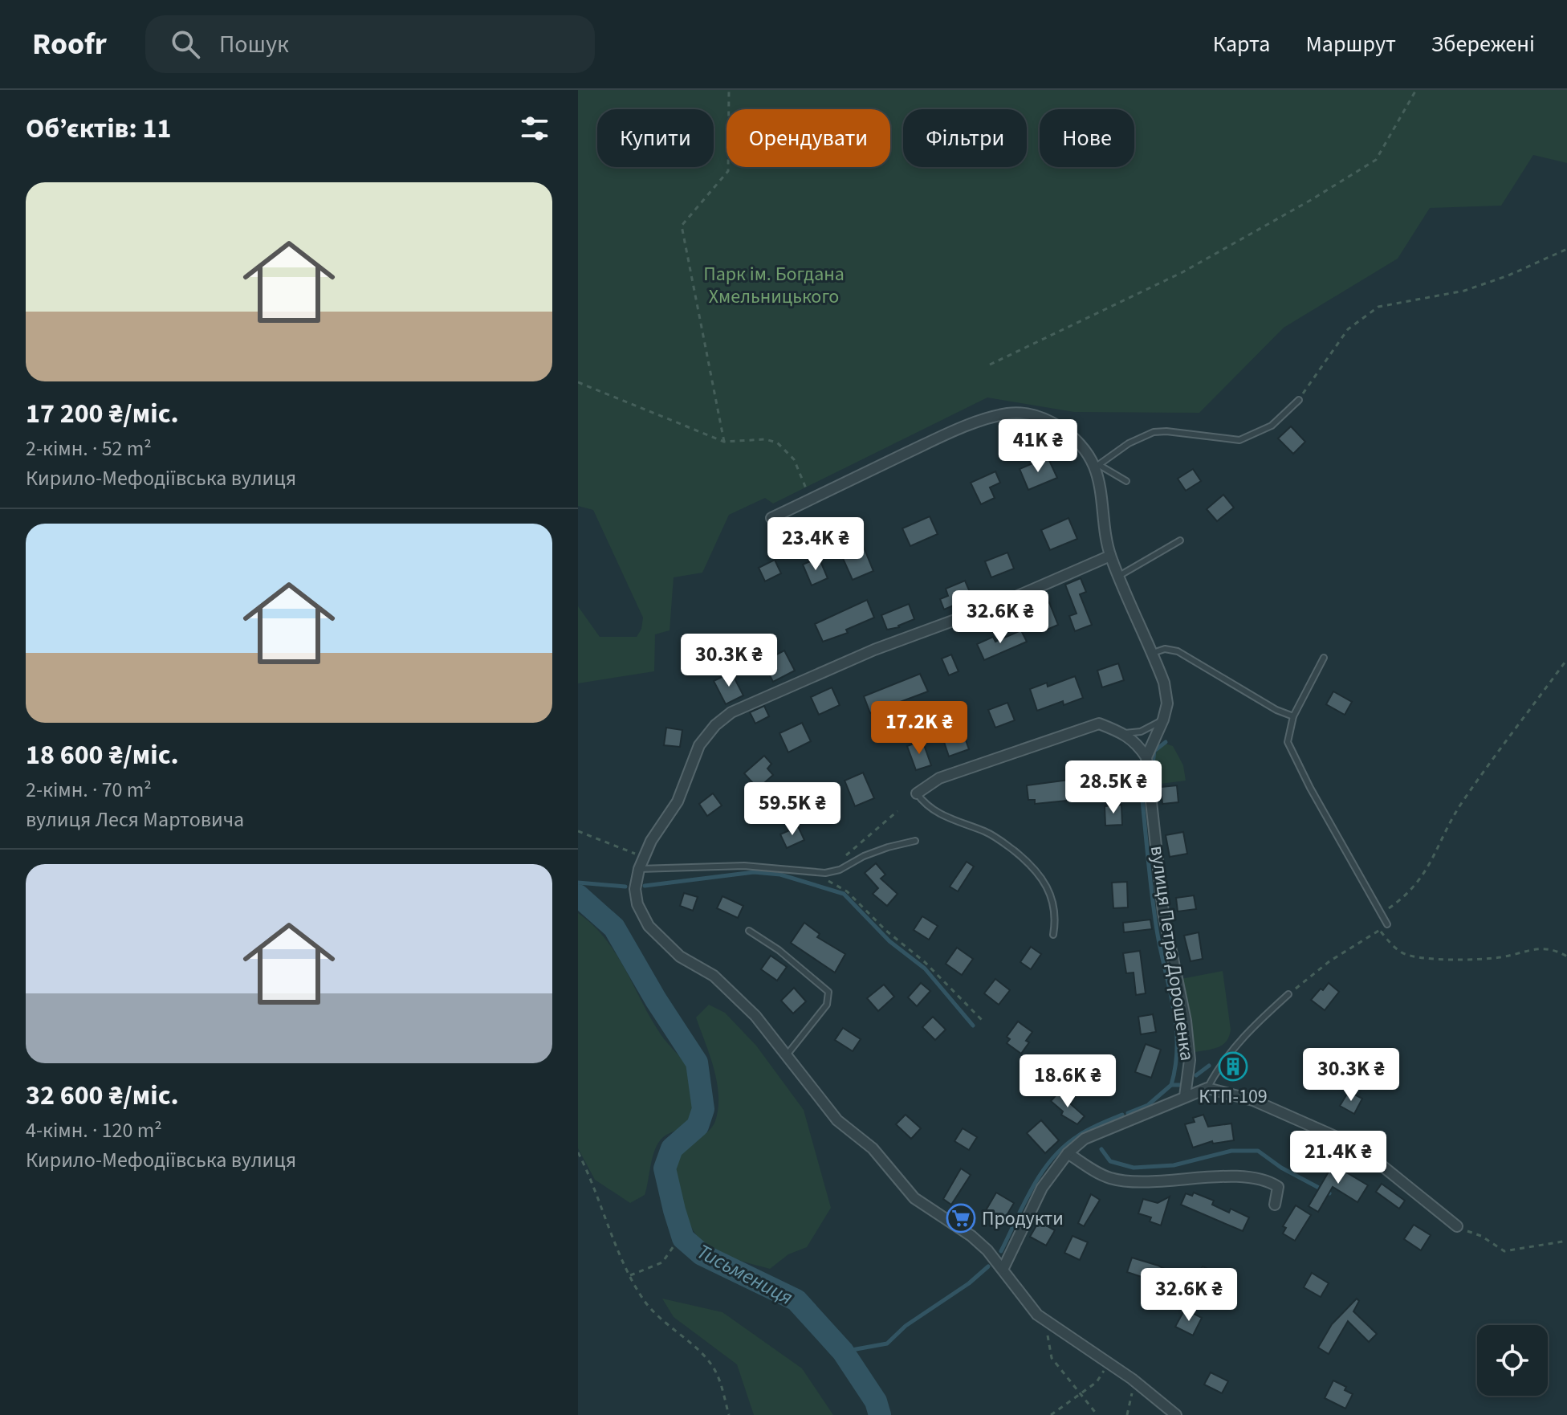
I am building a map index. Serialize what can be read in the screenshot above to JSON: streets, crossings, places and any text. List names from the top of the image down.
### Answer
{
  "streets": {
    "street": ["вулиця Петра Дорошенка"]
  },
  "water": ["Тисьмениця"],
  "parks": ["Парк ім. Богдана Хмельницького"],
  "places": {
    "building": ["КТП-109"],
    "supermarket": ["Продукти"]
  },
  "page": {
    "header": "Roofr",
    "search": "Пошук",
    "nav": ["Карта", "Маршрут", "Збережені"],
    "heading": "Об’єктів: 11",
    "chip": [
      "Купити",
      "Орендувати",
      "Фільтри",
      "Нове"
    ],
    "list": [
      {
        "name": "17 200 ₴/міс.",
        "note": "2-кімн. · 52 m² · Кирило-Мефодіївська вулиця"
      },
      {
        "name": "18 600 ₴/міс.",
        "note": "2-кімн. · 70 m² · вулиця Леся Мартовича"
      },
      {
        "name": "32 600 ₴/міс.",
        "note": "4-кімн. · 120 m² · Кирило-Мефодіївська вулиця"
      }
    ],
    "price": [
      "41K ₴",
      "23.4K ₴",
      "32.6K ₴",
      "30.3K ₴",
      "17.2K ₴",
      "28.5K ₴",
      "59.5K ₴",
      "30.3K ₴",
      "18.6K ₴",
      "21.4K ₴",
      "32.6K ₴"
    ]
  }
}
